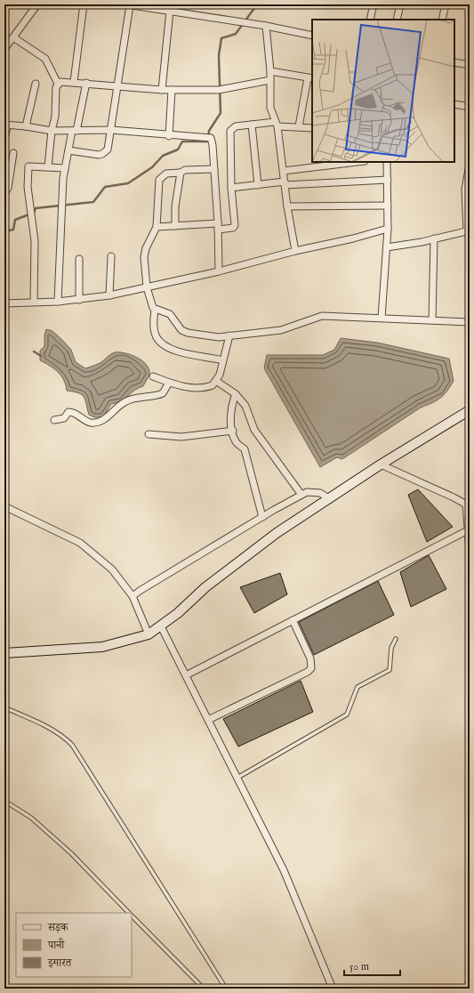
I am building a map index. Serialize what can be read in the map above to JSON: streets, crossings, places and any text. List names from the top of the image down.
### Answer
{
  "legend": ["सड़क", "पानी", "इमारत"],
  "scale_bar": "50 m"
}
